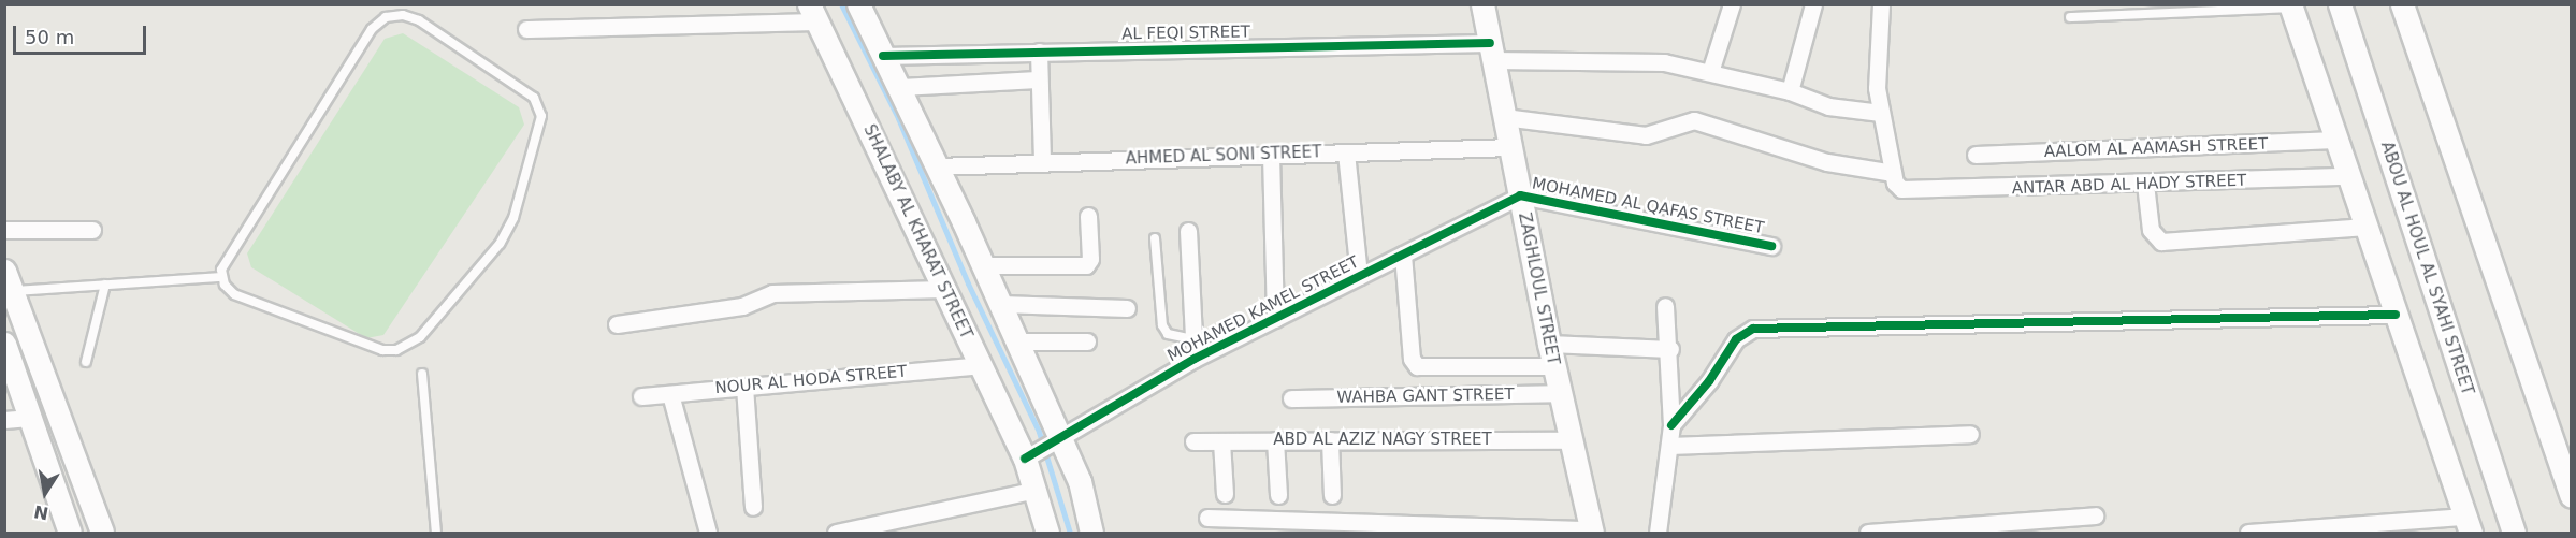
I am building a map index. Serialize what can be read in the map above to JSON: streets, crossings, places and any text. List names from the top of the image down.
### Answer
{
  "streets": {
    "street": [
      "AL FEQI STREET",
      "AALOM AL AAMASH STREET",
      "AHMED AL SONI STREET",
      "ANTAR ABD AL HADY STREET",
      "MOHAMED AL QAFAS STREET",
      "SHALABY AL KHARAT STREET",
      "ABOU AL HOUL AL SYAHI STREET",
      "ZAGHLOUL STREET",
      "MOHAMED KAMEL STREET",
      "NOUR AL HODA STREET",
      "WAHBA GANT STREET",
      "ABD AL AZIZ NAGY STREET"
    ]
  },
  "crossings": [
    ["AL FEQI STREET", "ZAGHLOUL STREET"],
    ["AHMED AL SONI STREET", "ZAGHLOUL STREET"],
    ["MOHAMED AL QAFAS STREET", "ZAGHLOUL STREET"],
    ["MOHAMED AL QAFAS STREET", "MOHAMED KAMEL STREET"],
    ["SHALABY AL KHARAT STREET", "MOHAMED KAMEL STREET"],
    ["SHALABY AL KHARAT STREET", "NOUR AL HODA STREET"],
    ["ZAGHLOUL STREET", "MOHAMED KAMEL STREET"],
    ["ZAGHLOUL STREET", "WAHBA GANT STREET"],
    ["ZAGHLOUL STREET", "ABD AL AZIZ NAGY STREET"]
  ],
  "scale_bar": "50 m",
  "north": "bottom"
}
